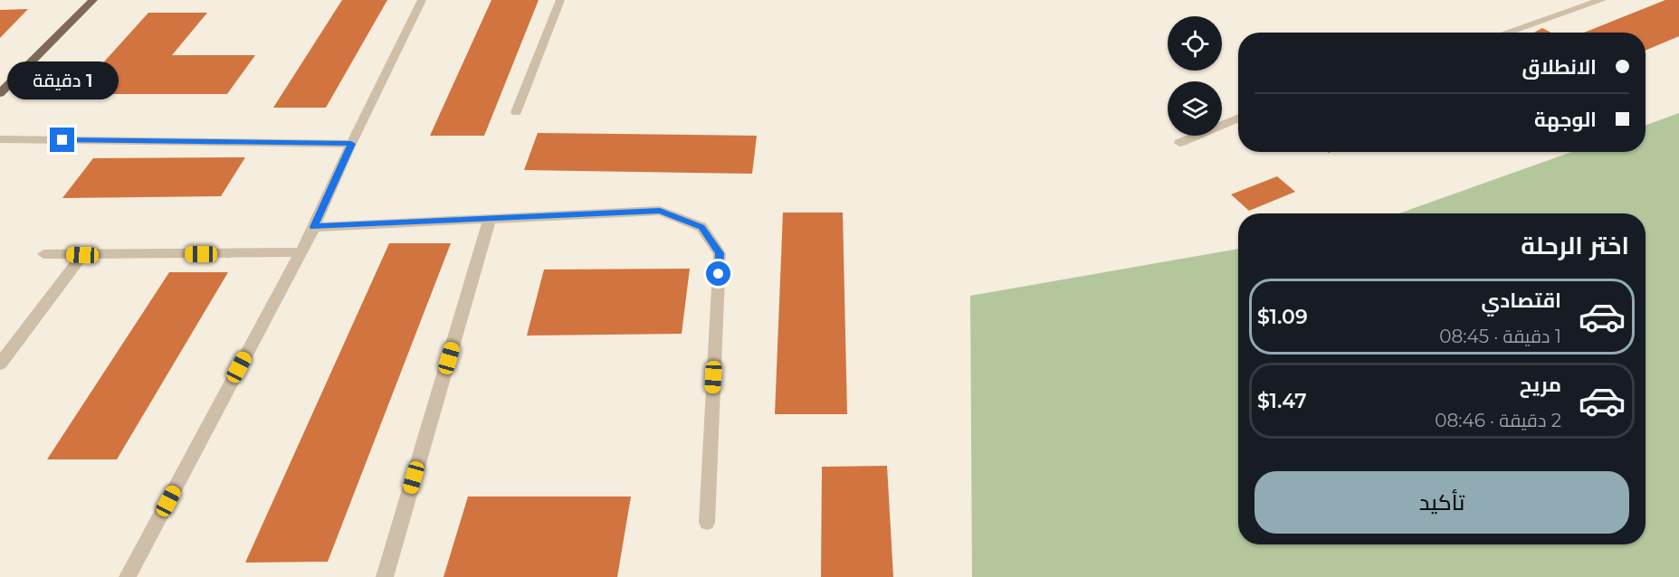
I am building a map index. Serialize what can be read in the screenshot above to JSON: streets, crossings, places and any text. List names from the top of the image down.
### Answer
{
  "page": {
    "banner": ["الانطلاق", "الوجهة"],
    "bubble": "1 دقيقة",
    "heading": "اختر الرحلة",
    "list": [
      {
        "name": "اقتصادي",
        "note": "1 دقيقة · 08:45",
        "value": "$1.09"
      },
      {
        "name": "مريح",
        "note": "2 دقيقة · 08:46",
        "value": "$1.47"
      }
    ],
    "buttons": "تأكيد"
  }
}
